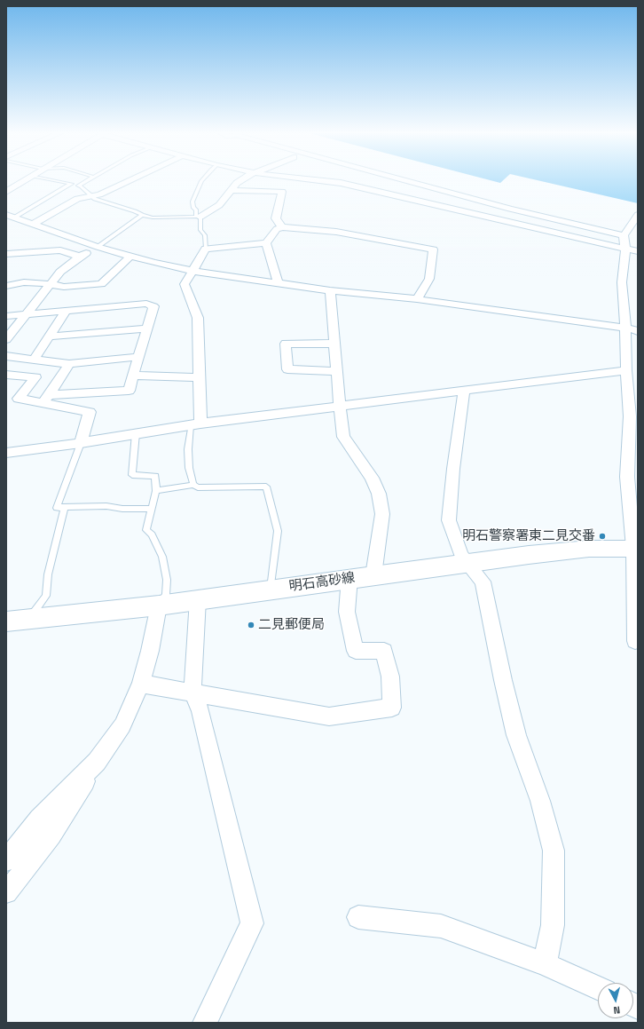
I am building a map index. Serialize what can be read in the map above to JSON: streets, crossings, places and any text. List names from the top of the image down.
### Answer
{
  "streets": {
    "main road": ["明石高砂線"]
  },
  "places": ["明石警察署東二見交番", "二見郵便局"],
  "north": "bottom"
}
